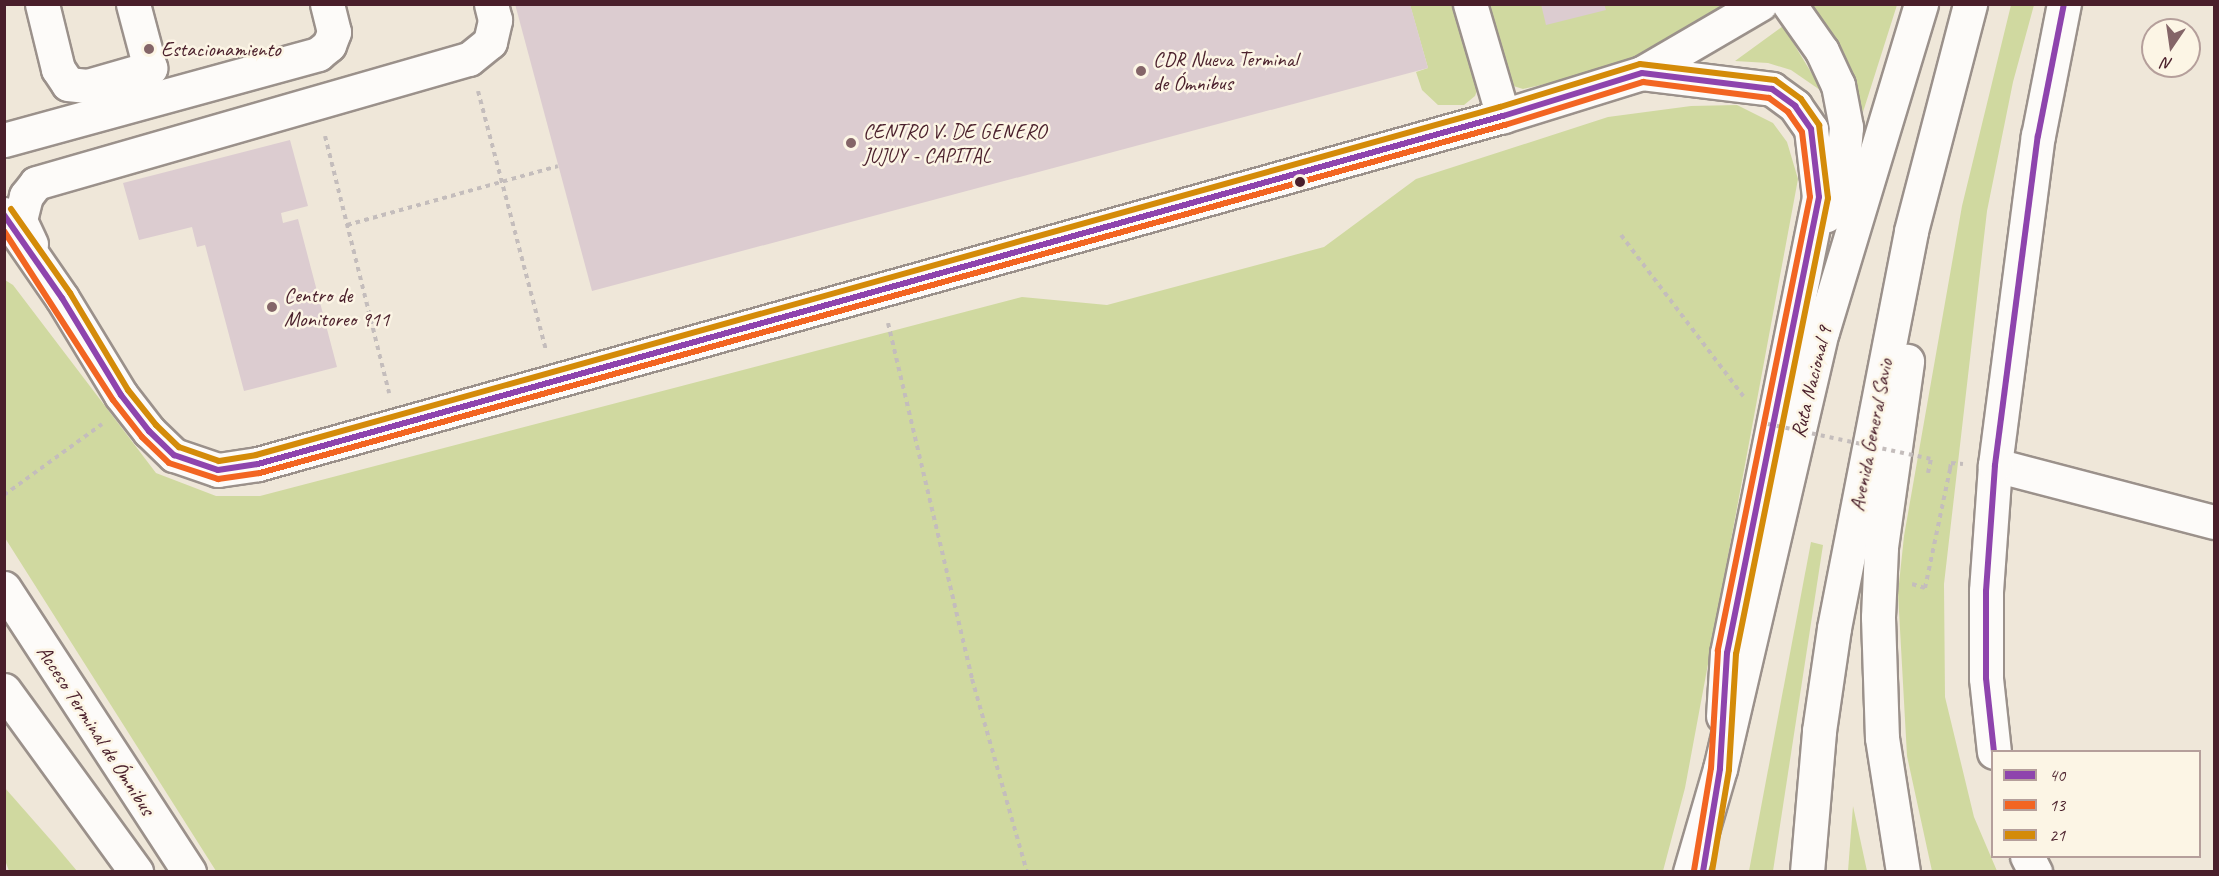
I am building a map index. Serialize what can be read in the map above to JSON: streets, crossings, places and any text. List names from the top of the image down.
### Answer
{
  "streets": {
    "main road": ["Ruta Nacional 9", "Avenida General Savio", "Acceso Terminal de Ómnibus"]
  },
  "places": [
    "Estacionamiento",
    "CDR Nueva Terminal de Ómnibus",
    "CENTRO V. DE GENERO JUJUY - CAPITAL",
    "Centro de Monitoreo 911"
  ],
  "lines": ["transit line 40", "transit line 21", "transit line 13"],
  "legend": ["40", "13", "21"],
  "north": "bottom"
}
